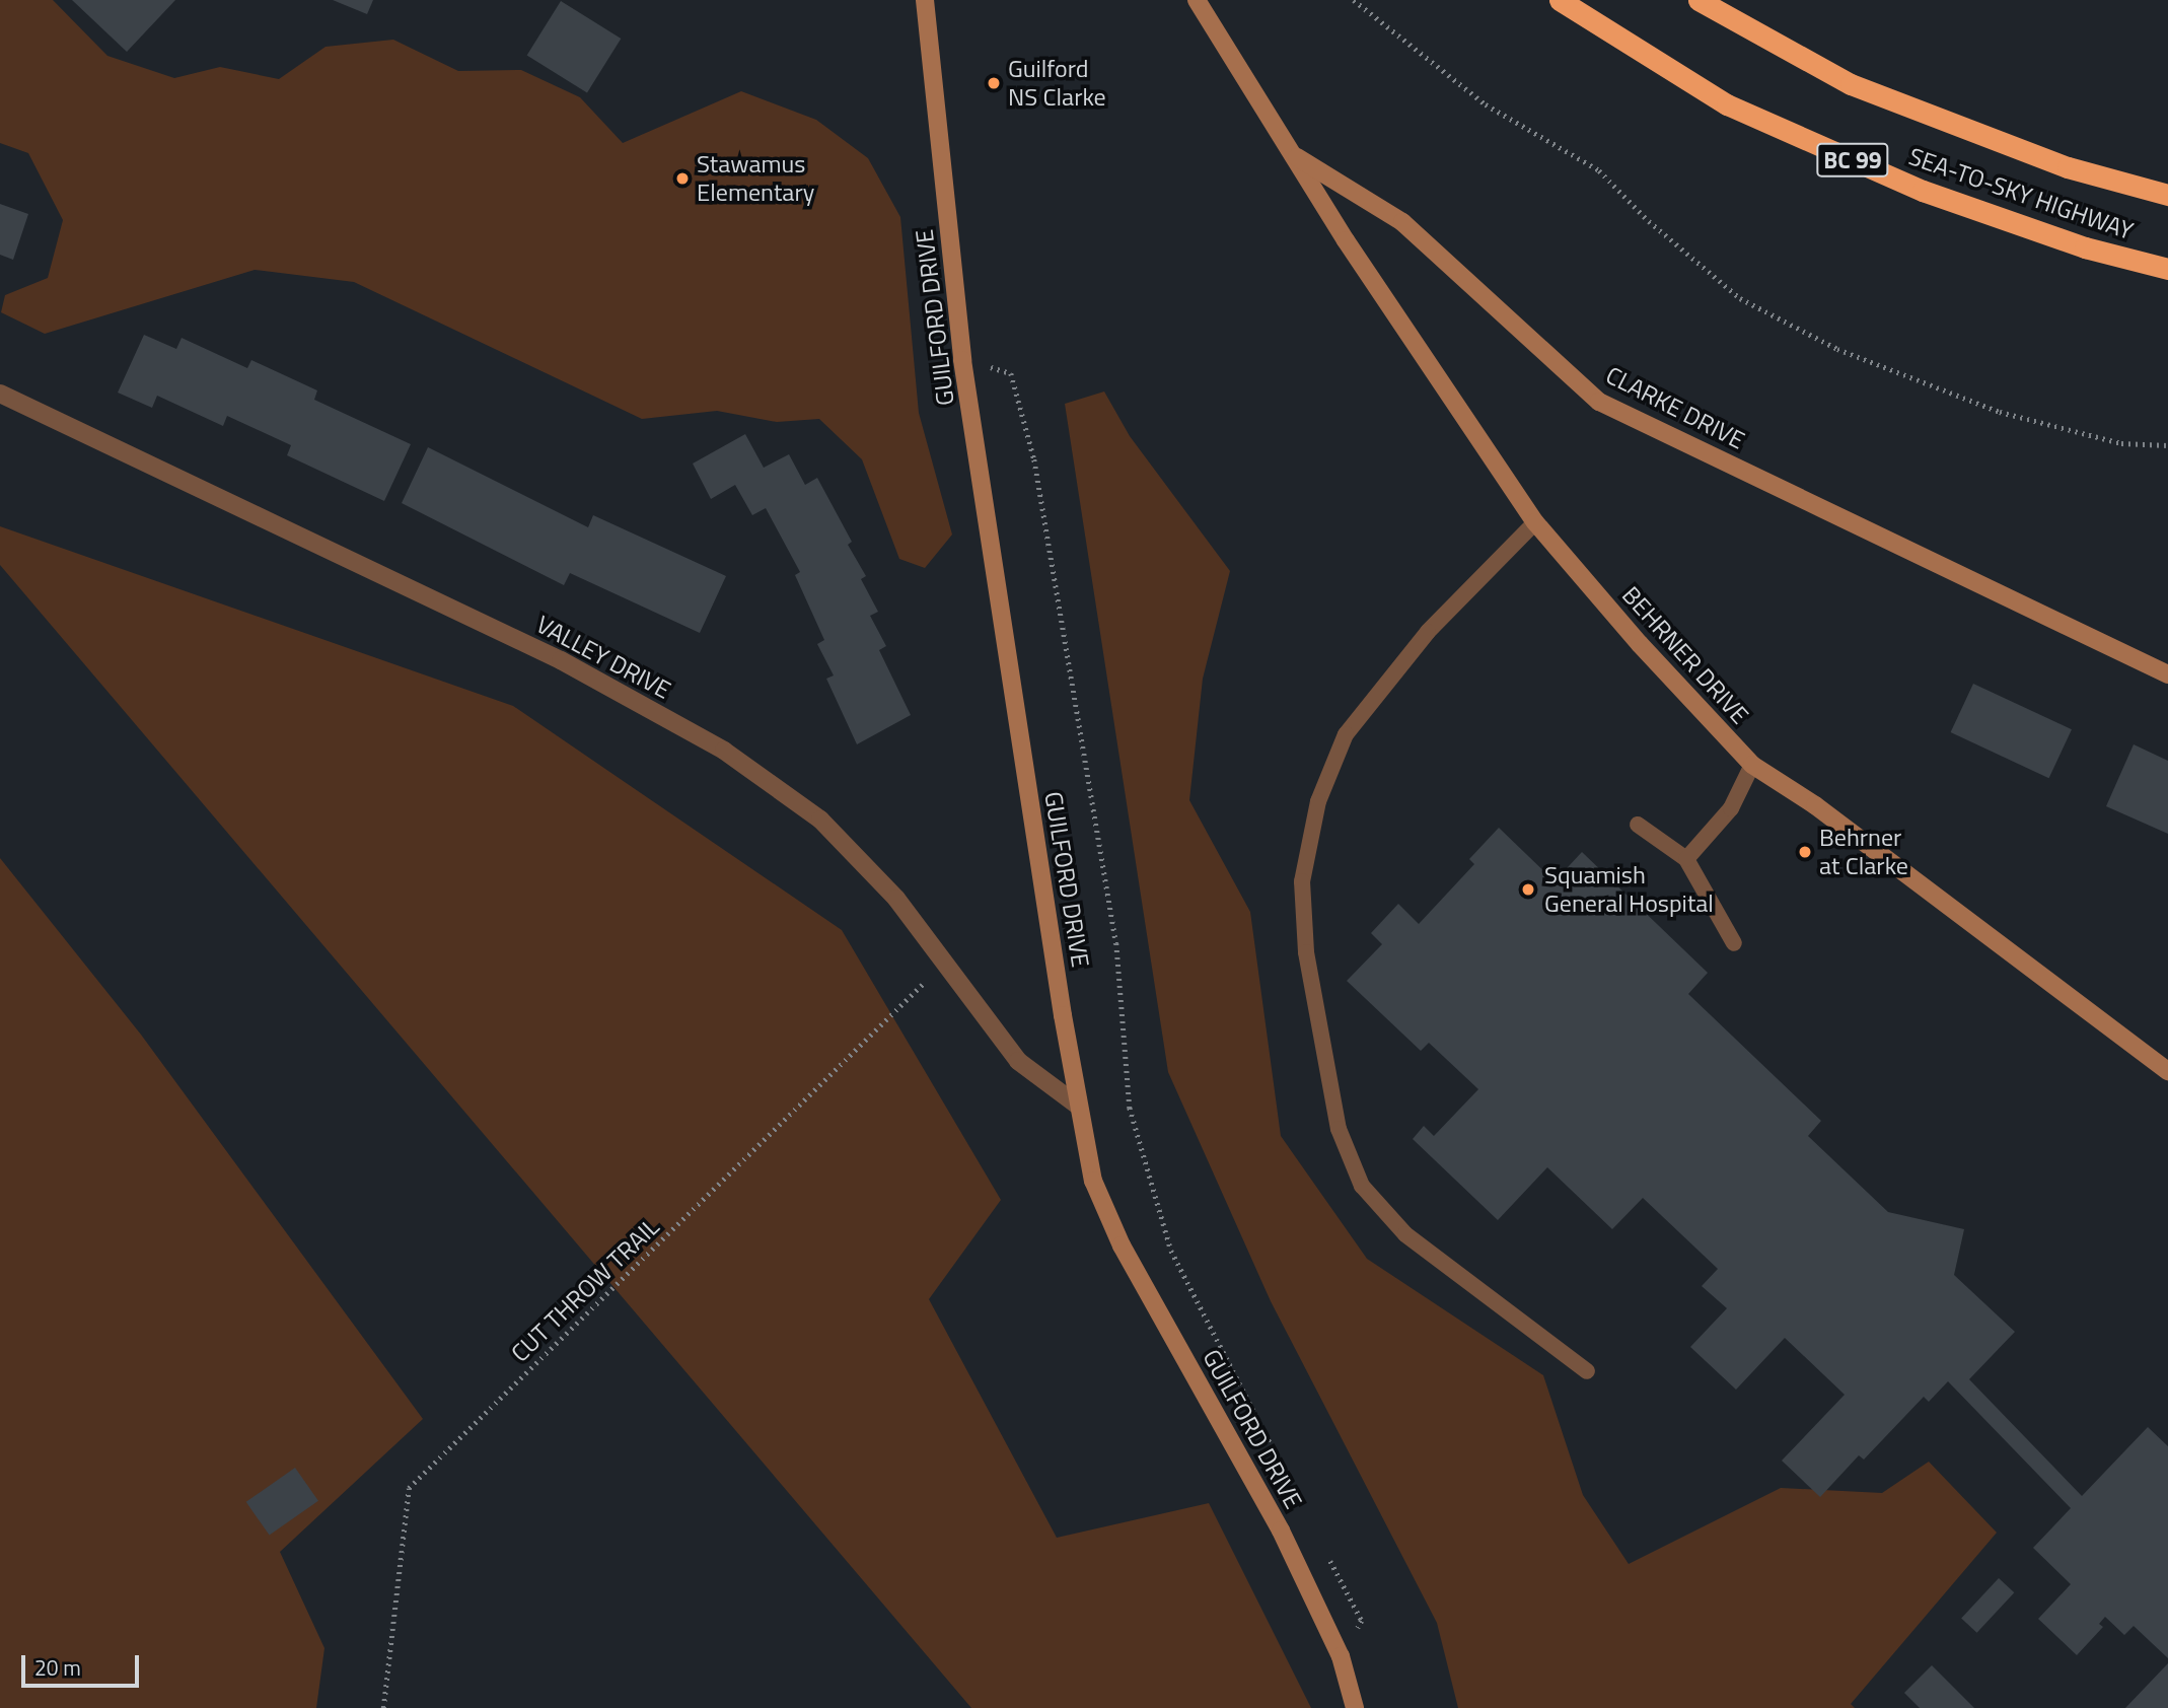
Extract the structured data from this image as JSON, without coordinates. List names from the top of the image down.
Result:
{
  "streets": {
    "highway": ["BC 99", "SEA-TO-SKY HIGHWAY"],
    "street": [
      "GUILFORD DRIVE",
      "CLARKE DRIVE",
      "BEHRNER DRIVE",
      "VALLEY DRIVE"
    ],
    "path": ["CUT THROW TRAIL"]
  },
  "crossings": [
    ["GUILFORD DRIVE", "VALLEY DRIVE"],
    ["CLARKE DRIVE", "BEHRNER DRIVE"],
    ["VALLEY DRIVE", "CUT THROW TRAIL"]
  ],
  "places": [
    "Guilford NS Clarke",
    "Stawamus Elementary",
    "Behrner at Clarke",
    "Squamish General Hospital"
  ],
  "scale_bar": "20 m"
}
